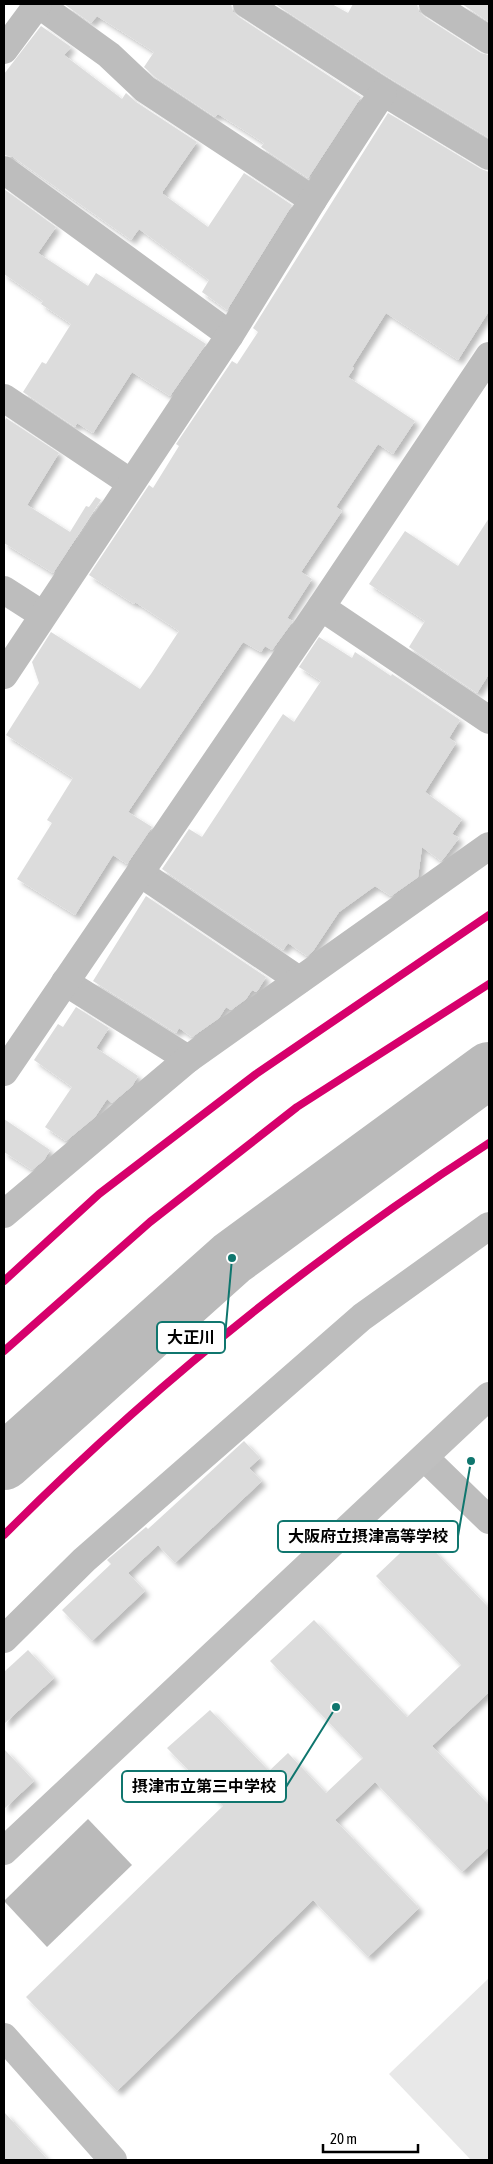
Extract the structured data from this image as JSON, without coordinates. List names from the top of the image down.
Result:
{
  "places": ["大正川", "大阪府立摂津高等学校", "摂津市立第三中学校"],
  "scale_bar": "20 m"
}
